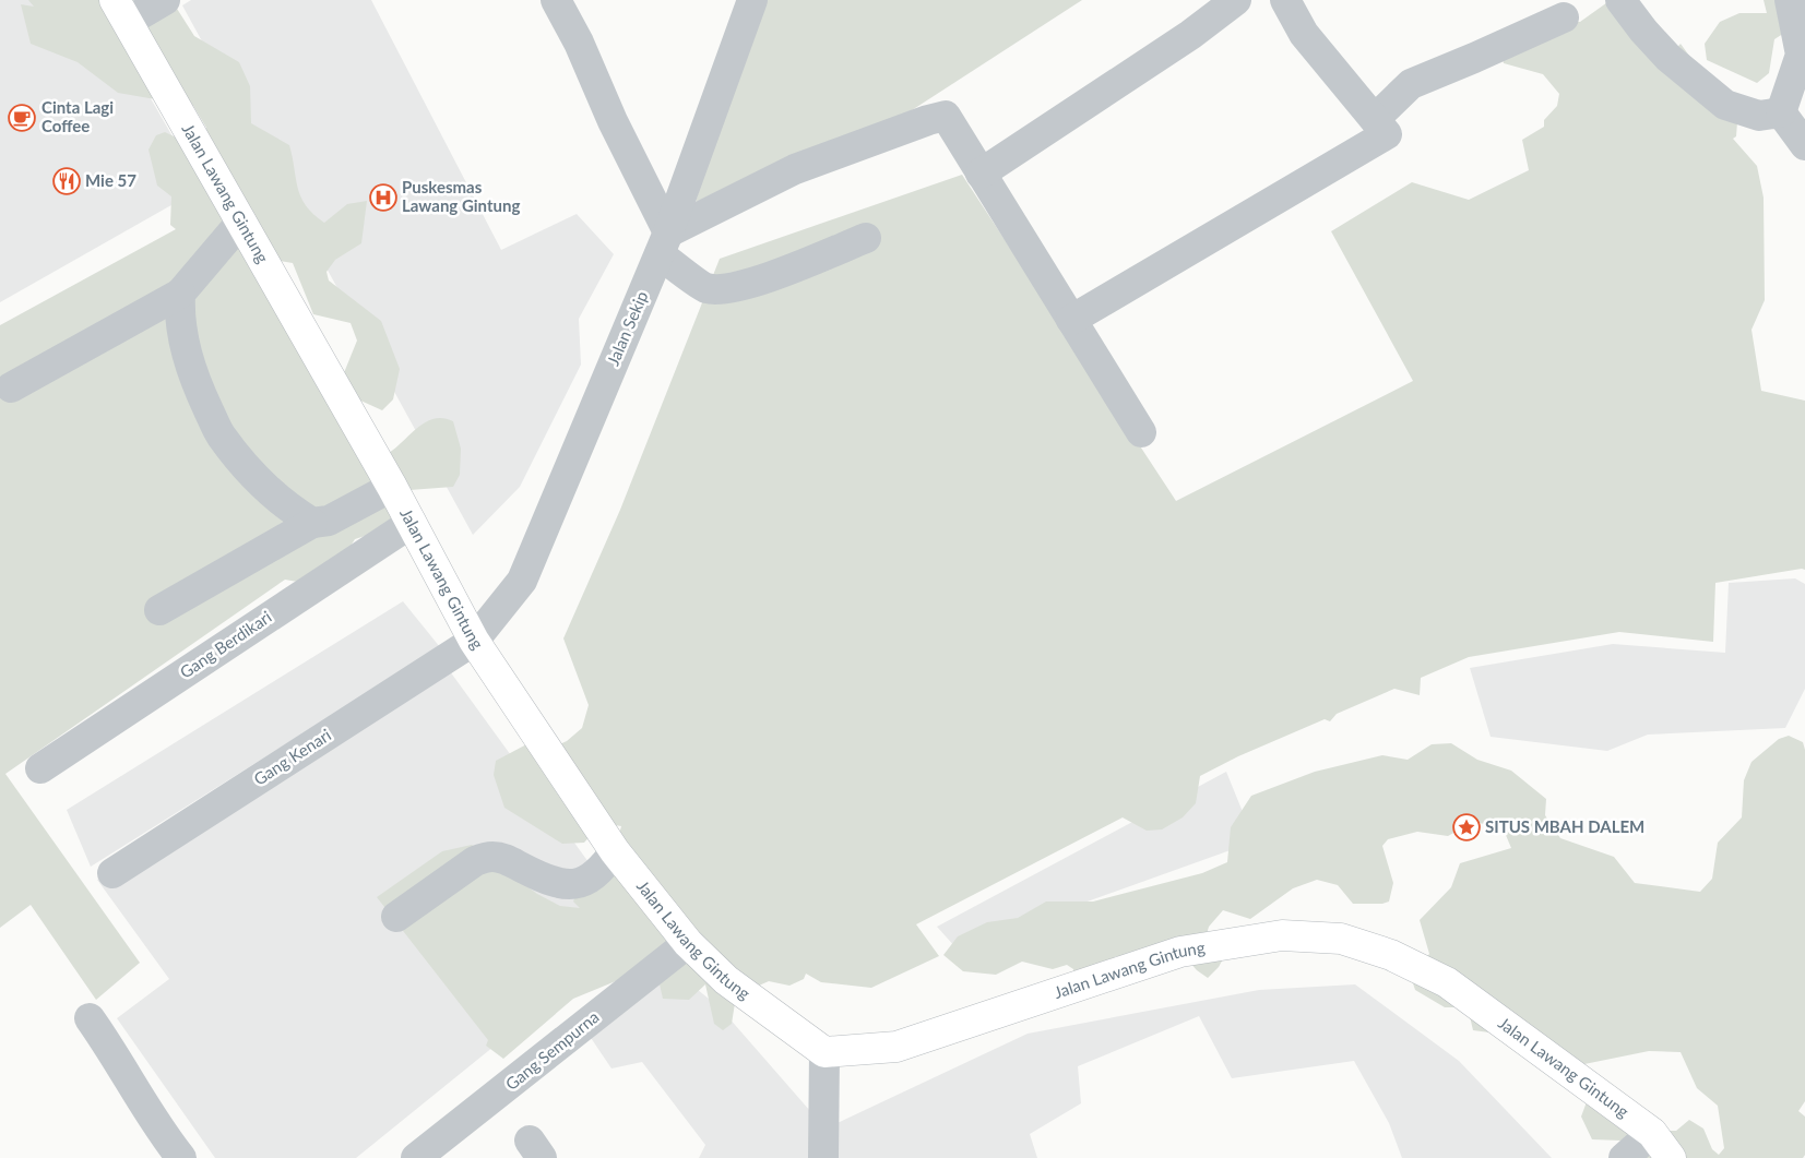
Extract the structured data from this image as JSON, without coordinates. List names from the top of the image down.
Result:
{
  "streets": {
    "main road": ["Jalan Lawang Gintung"],
    "street": [
      "Jalan Sekip",
      "Gang Berdikari",
      "Gang Kenari",
      "Gang Sempurna"
    ]
  },
  "crossings": [
    ["Jalan Lawang Gintung", "Jalan Sekip"],
    ["Jalan Lawang Gintung", "Gang Berdikari"],
    ["Jalan Lawang Gintung", "Gang Kenari"],
    ["Jalan Lawang Gintung", "Gang Sempurna"],
    ["Jalan Sekip", "Gang Kenari"]
  ],
  "places": {
    "cafe": ["Cinta Lagi Coffee"],
    "restaurant": ["Mie 57"],
    "hospital": ["Puskesmas Lawang Gintung"],
    "place": ["SITUS MBAH DALEM"]
  }
}
